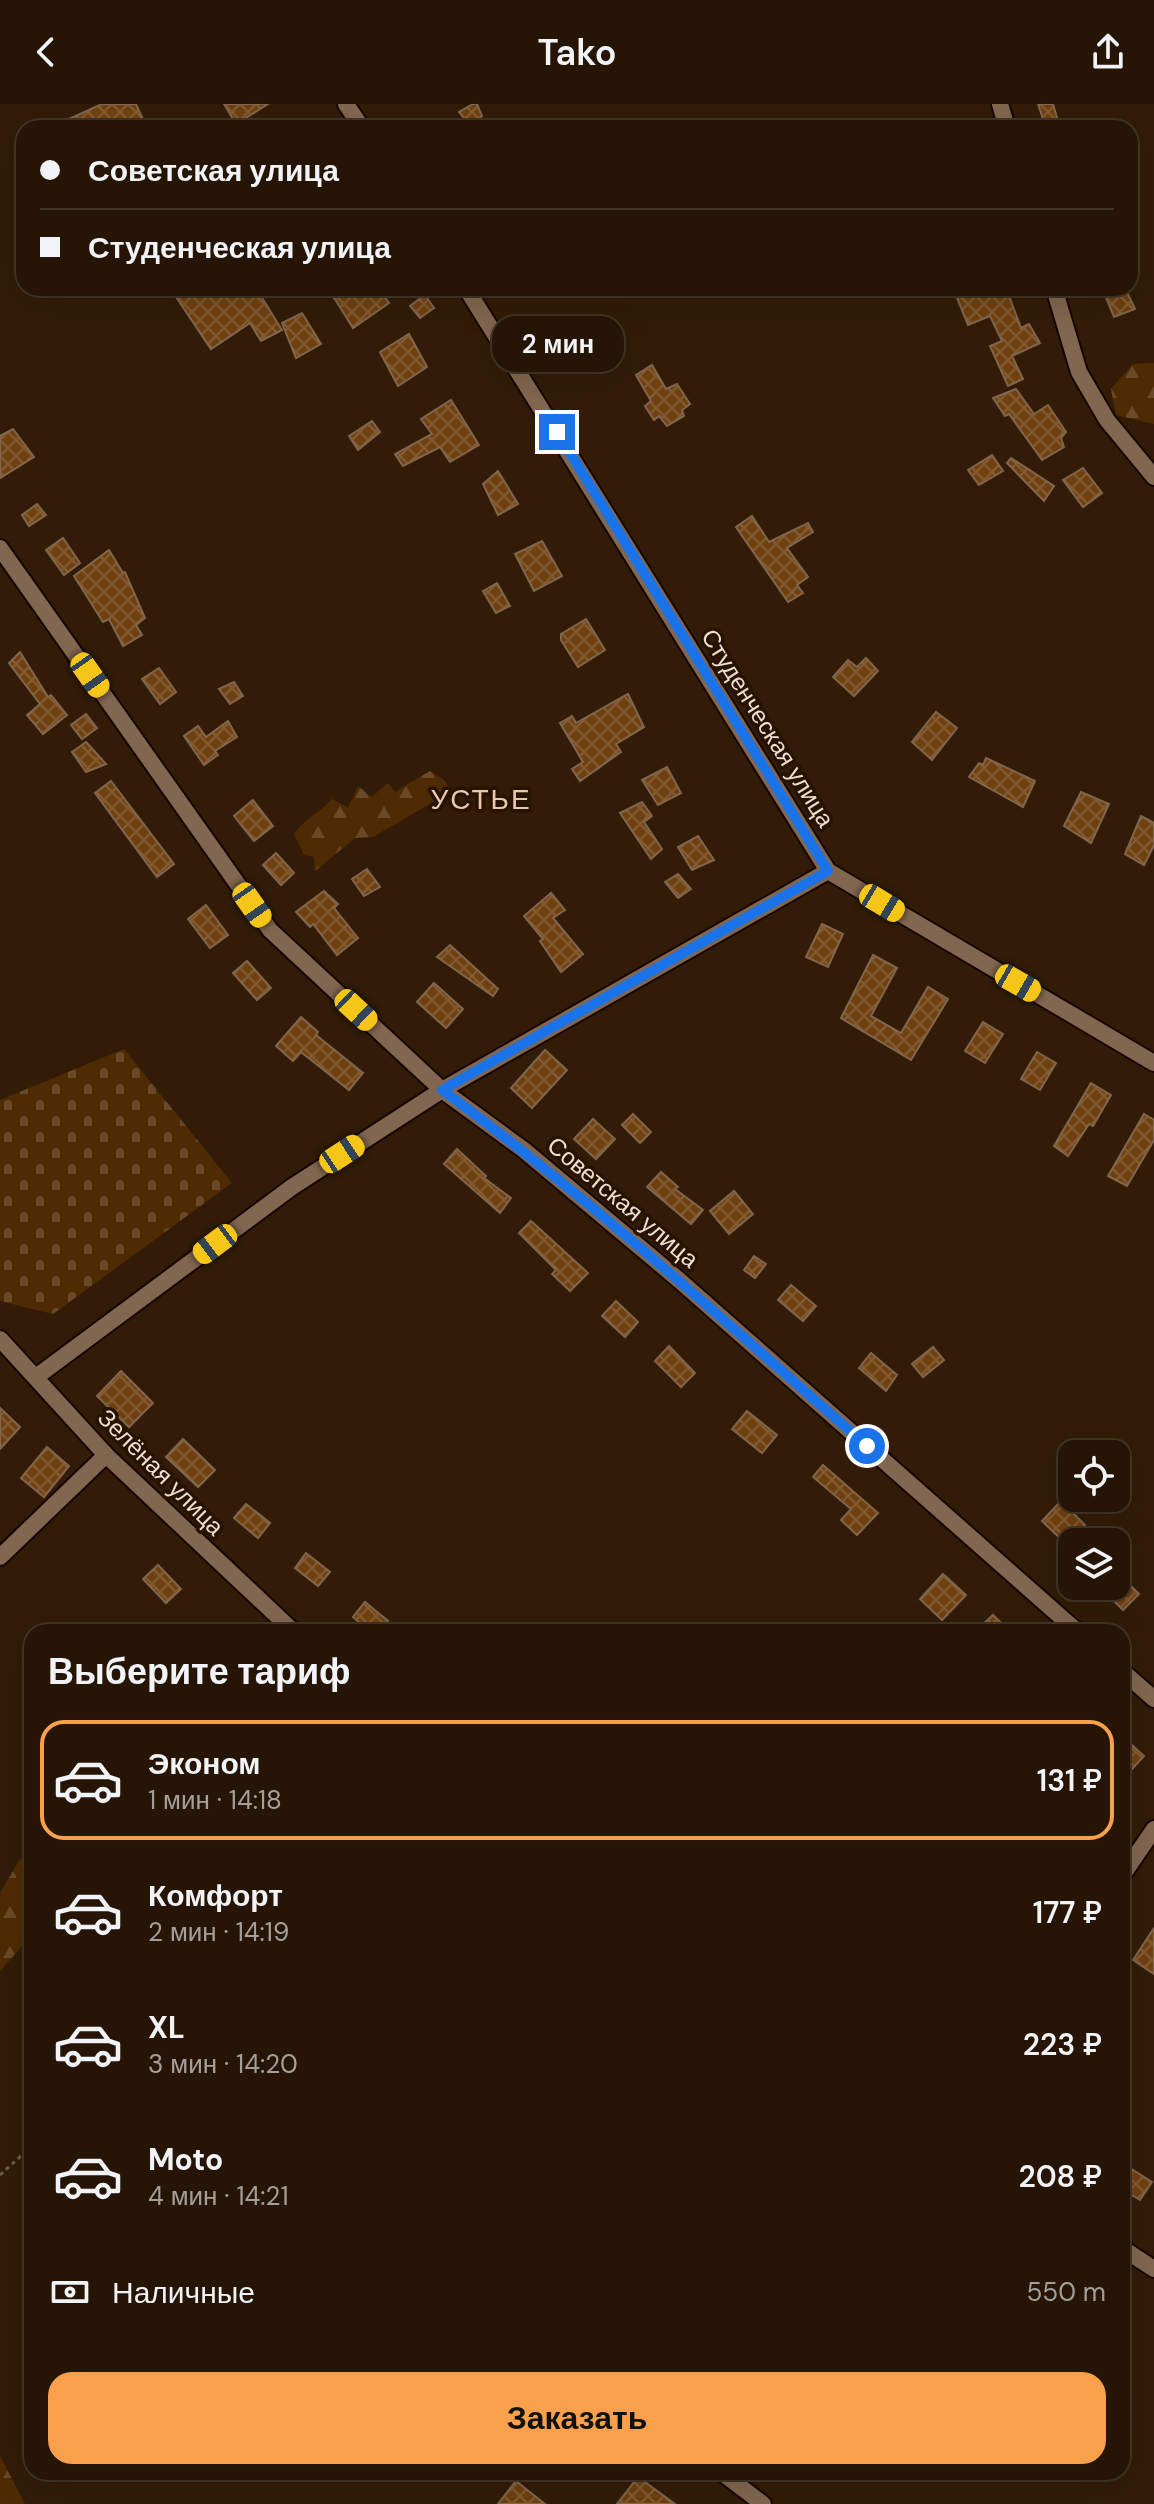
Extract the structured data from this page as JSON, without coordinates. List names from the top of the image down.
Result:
{
  "streets": {
    "street": ["Студенческая улица", "Советская улица", "Зелёная улица"]
  },
  "districts": ["УСТЬЕ"],
  "page": {
    "header": "Tako",
    "banner": ["Советская улица", "Студенческая улица"],
    "bubble": "2 мин",
    "heading": "Выберите тариф",
    "list": [
      {
        "name": "Эконом",
        "note": "1 мин · 14:18",
        "value": "131 ₽"
      },
      {
        "name": "Комфорт",
        "note": "2 мин · 14:19",
        "value": "177 ₽"
      },
      {
        "name": "XL",
        "note": "3 мин · 14:20",
        "value": "223 ₽"
      },
      {
        "name": "Moto",
        "note": "4 мин · 14:21",
        "value": "208 ₽"
      }
    ],
    "pay": ["Наличные", "550 m"],
    "buttons": "Заказать"
  }
}
